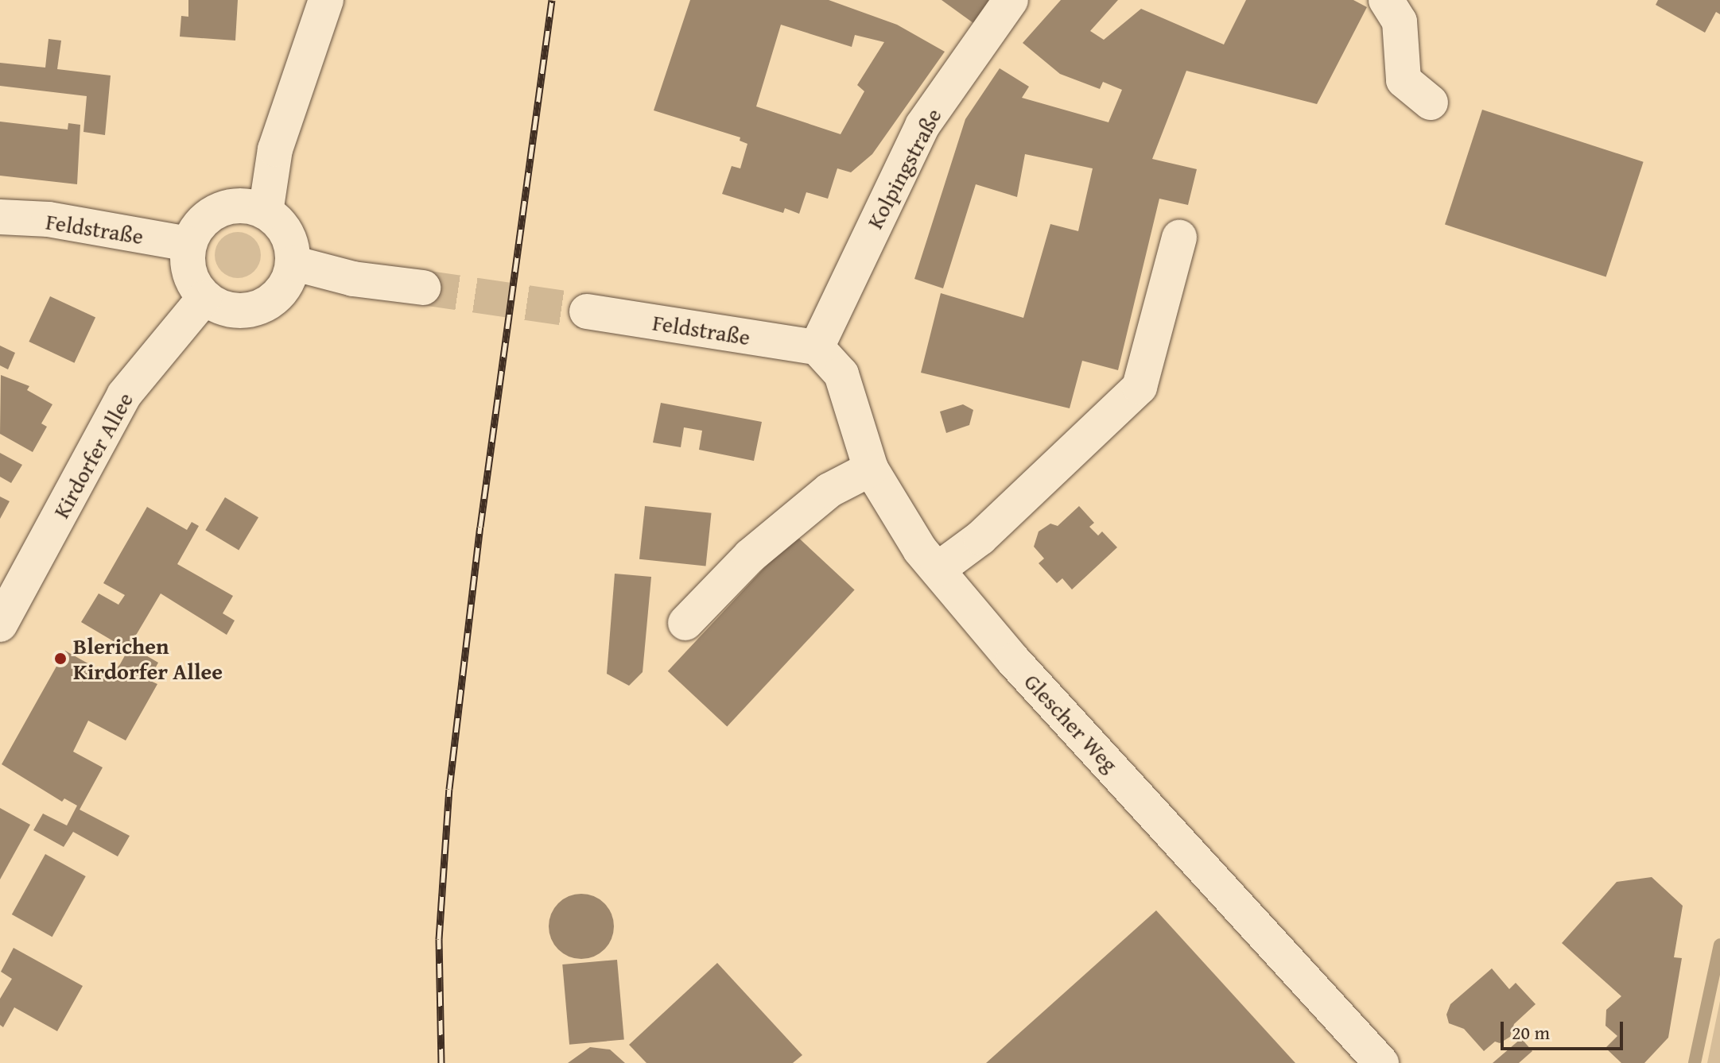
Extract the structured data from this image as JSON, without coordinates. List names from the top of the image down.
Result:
{
  "streets": {
    "street": [
      "Kolpingstraße",
      "Feldstraße",
      "Kirdorfer Allee",
      "Glescher Weg"
    ]
  },
  "crossings": [
    ["Kolpingstraße", "Feldstraße"],
    ["Kolpingstraße", "Glescher Weg"],
    ["Feldstraße", "Kirdorfer Allee"],
    ["Feldstraße", "Glescher Weg"]
  ],
  "places": ["Blerichen Kirdorfer Allee"],
  "scale_bar": "20 m"
}
